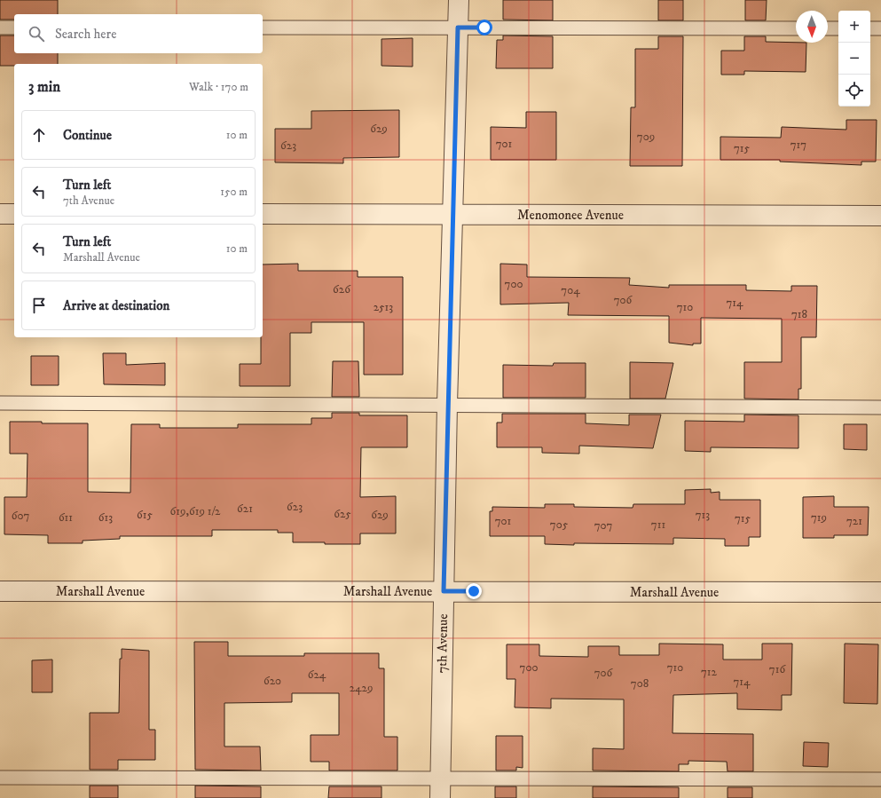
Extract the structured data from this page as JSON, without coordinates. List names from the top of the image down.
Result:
{
  "streets": {
    "street": ["Menomonee Avenue", "Marshall Avenue", "7th Avenue"]
  },
  "crossings": [
    ["Menomonee Avenue", "7th Avenue"],
    ["Marshall Avenue", "7th Avenue"]
  ],
  "house_numbers": [
    "629",
    "709",
    "701",
    "717",
    "623",
    "715",
    "700",
    "626",
    "704",
    "706",
    "714",
    "2513",
    "710",
    "718",
    "623",
    "621",
    "619,619 1/2",
    "625",
    "615",
    "629",
    "713",
    "607",
    "611",
    "613",
    "719",
    "715",
    "701",
    "721",
    "705",
    "711",
    "707",
    "700",
    "710",
    "716",
    "712",
    "706",
    "624",
    "620",
    "714",
    "708",
    "2429"
  ],
  "north": "bottom",
  "page": {
    "map_buttons": ["+", "−"],
    "search": "Search here",
    "heading": ["3 min", "Walk · 170 m"],
    "list": [
      ["Continue", "10 m"],
      ["Turn left", "7th Avenue", "150 m"],
      ["Turn left", "Marshall Avenue", "10 m"],
      "Arrive at destination"
    ]
  }
}
